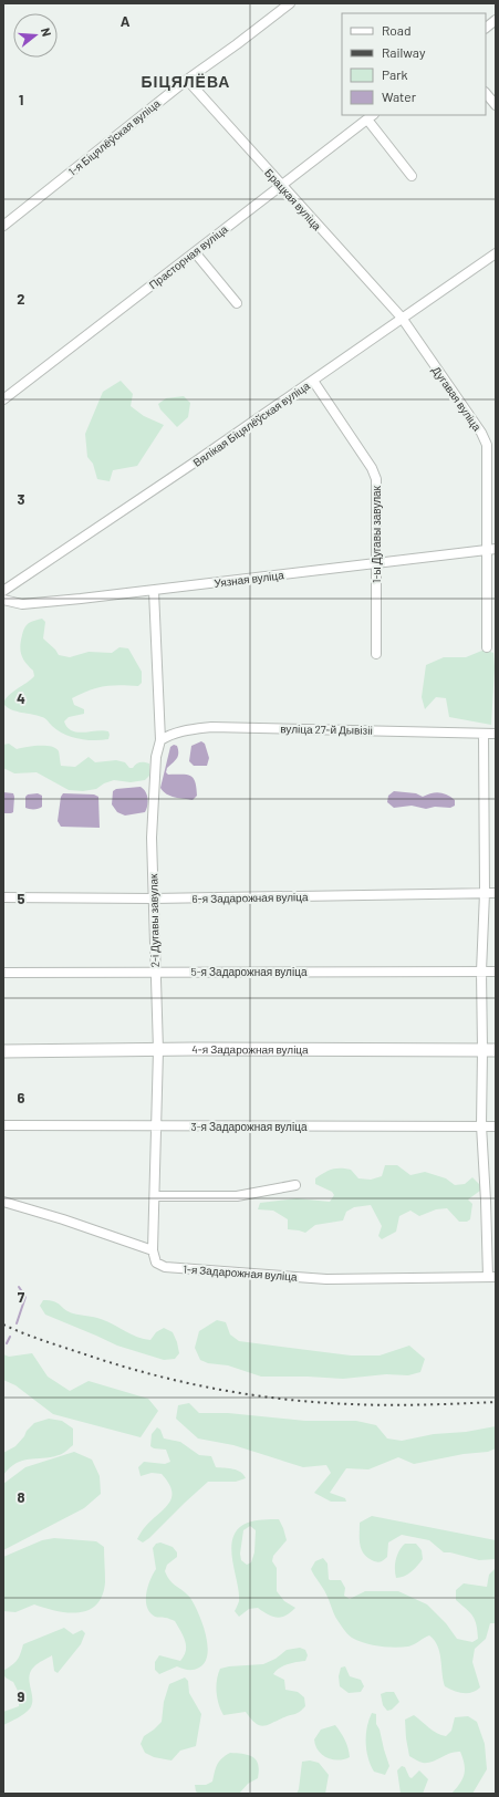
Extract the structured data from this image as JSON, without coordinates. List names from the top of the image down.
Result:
{
  "streets": {
    "main road": ["4-я Задарожная вуліца"],
    "street": [
      "1-я Біцялёўская вуліца",
      "Брацкая вуліца",
      "Прасторная вуліца",
      "Дугавая вуліца",
      "Вялікая Біцялёўская вуліца",
      "1-ы Дугавы завулак",
      "Уязная вуліца",
      "вуліца 27-й Дывізіі",
      "6-я Задарожная вуліца",
      "2-і Дугавы завулак",
      "5-я Задарожная вуліца",
      "3-я Задарожная вуліца",
      "1-я Задарожная вуліца"
    ]
  },
  "crossings": [
    ["1-я Біцялёўская вуліца", "Брацкая вуліца"],
    ["Брацкая вуліца", "Прасторная вуліца"],
    ["Брацкая вуліца", "Дугавая вуліца"],
    ["Брацкая вуліца", "Вялікая Біцялёўская вуліца"],
    ["Дугавая вуліца", "Вялікая Біцялёўская вуліца"],
    ["Дугавая вуліца", "Уязная вуліца"],
    ["Вялікая Біцялёўская вуліца", "1-ы Дугавы завулак"],
    ["1-ы Дугавы завулак", "Уязная вуліца"],
    ["Уязная вуліца", "2-і Дугавы завулак"],
    ["вуліца 27-й Дывізіі", "2-і Дугавы завулак"],
    ["6-я Задарожная вуліца", "2-і Дугавы завулак"],
    ["2-і Дугавы завулак", "5-я Задарожная вуліца"],
    ["2-і Дугавы завулак", "4-я Задарожная вуліца"],
    ["2-і Дугавы завулак", "3-я Задарожная вуліца"],
    ["2-і Дугавы завулак", "1-я Задарожная вуліца"]
  ],
  "districts": ["БІЦЯЛЁВА"],
  "legend": [
    "Road",
    "Railway",
    "Park",
    "Water"
  ],
  "north": "right",
  "grid": {
    "columns": ["A"],
    "rows": [
      "1",
      "2",
      "3",
      "4",
      "5",
      "6",
      "7",
      "8",
      "9"
    ]
  }
}
